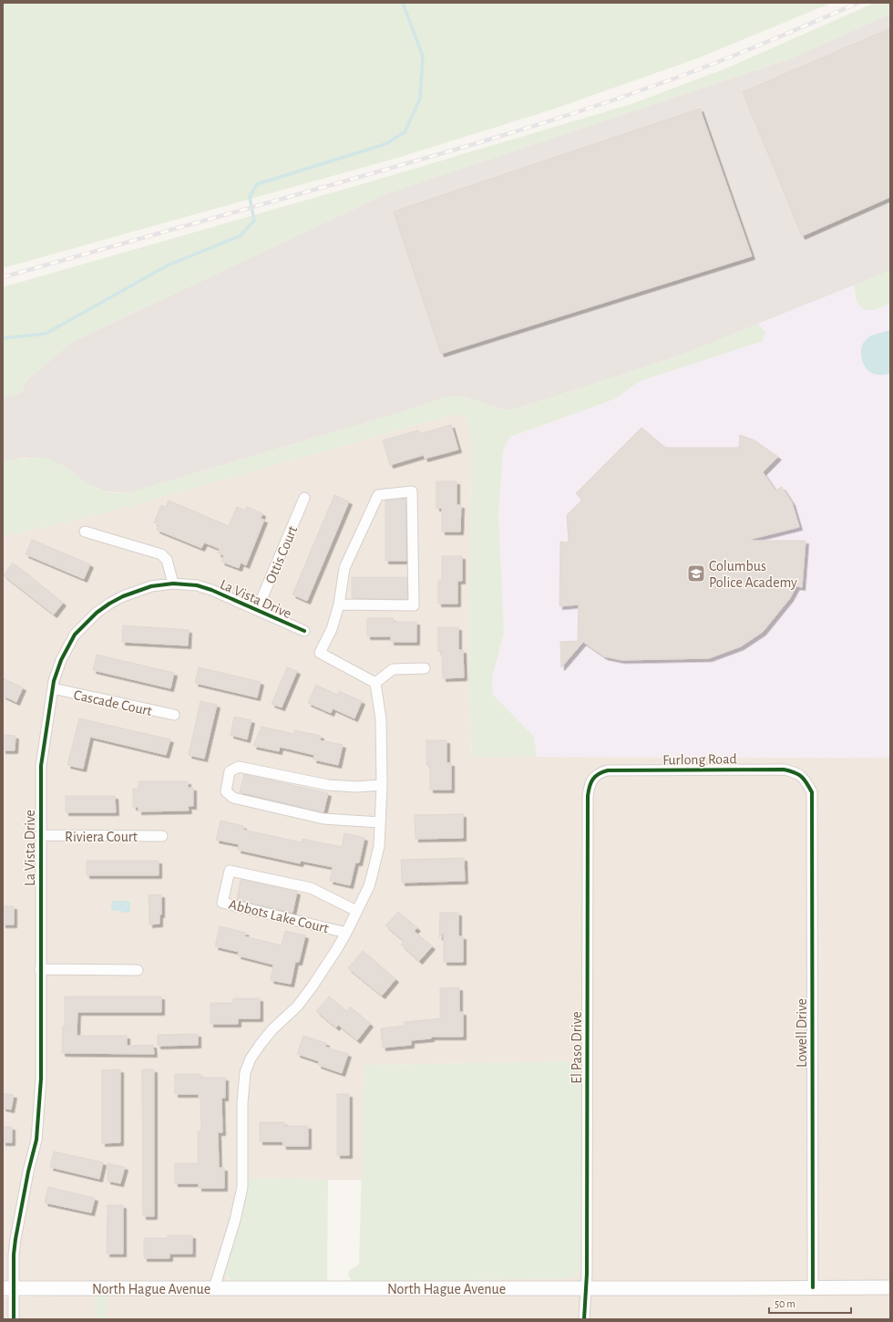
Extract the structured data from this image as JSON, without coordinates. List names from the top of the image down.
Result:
{
  "streets": {
    "main road": ["North Hague Avenue"],
    "street": [
      "Ottis Court",
      "La Vista Drive",
      "Cascade Court",
      "Furlong Road",
      "Riviera Court",
      "Abbots Lake Court",
      "Lowell Drive",
      "El Paso Drive"
    ]
  },
  "crossings": [
    ["Ottis Court", "La Vista Drive"],
    ["La Vista Drive", "Cascade Court"],
    ["La Vista Drive", "Riviera Court"],
    ["La Vista Drive", "North Hague Avenue"],
    ["Furlong Road", "Lowell Drive"],
    ["Furlong Road", "El Paso Drive"],
    ["Lowell Drive", "North Hague Avenue"],
    ["El Paso Drive", "North Hague Avenue"]
  ],
  "places": {
    "school or university": ["Columbus Police Academy"]
  },
  "scale_bar": "50 m"
}
